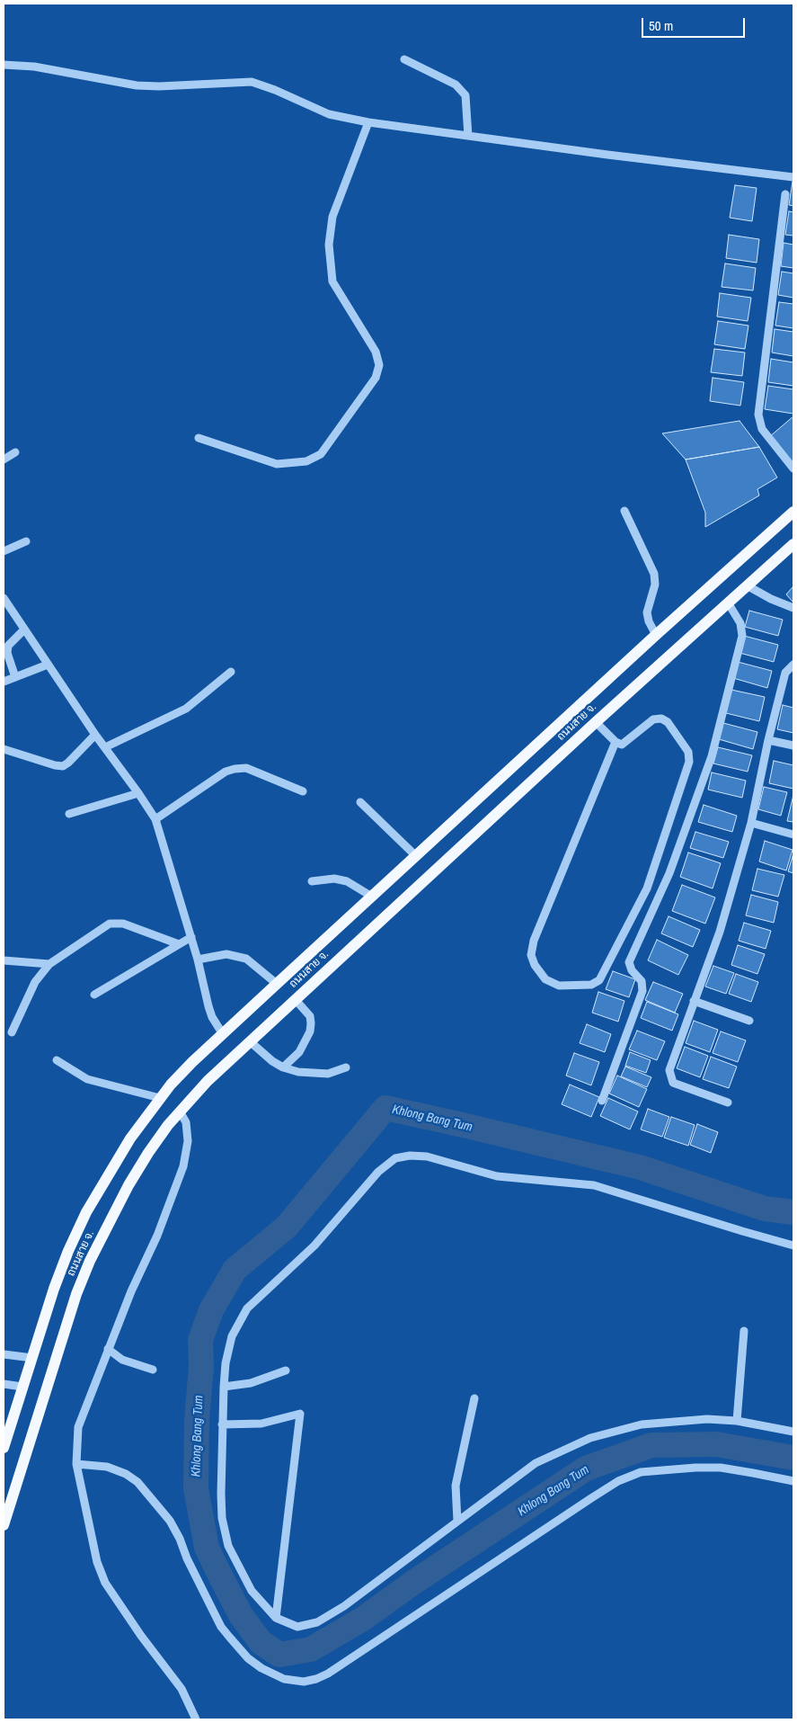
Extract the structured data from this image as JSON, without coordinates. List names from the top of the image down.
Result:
{
  "streets": {
    "main road": ["ถนนสาย จ."]
  },
  "water": ["Khlong Bang Tum"],
  "scale_bar": "50 m"
}
